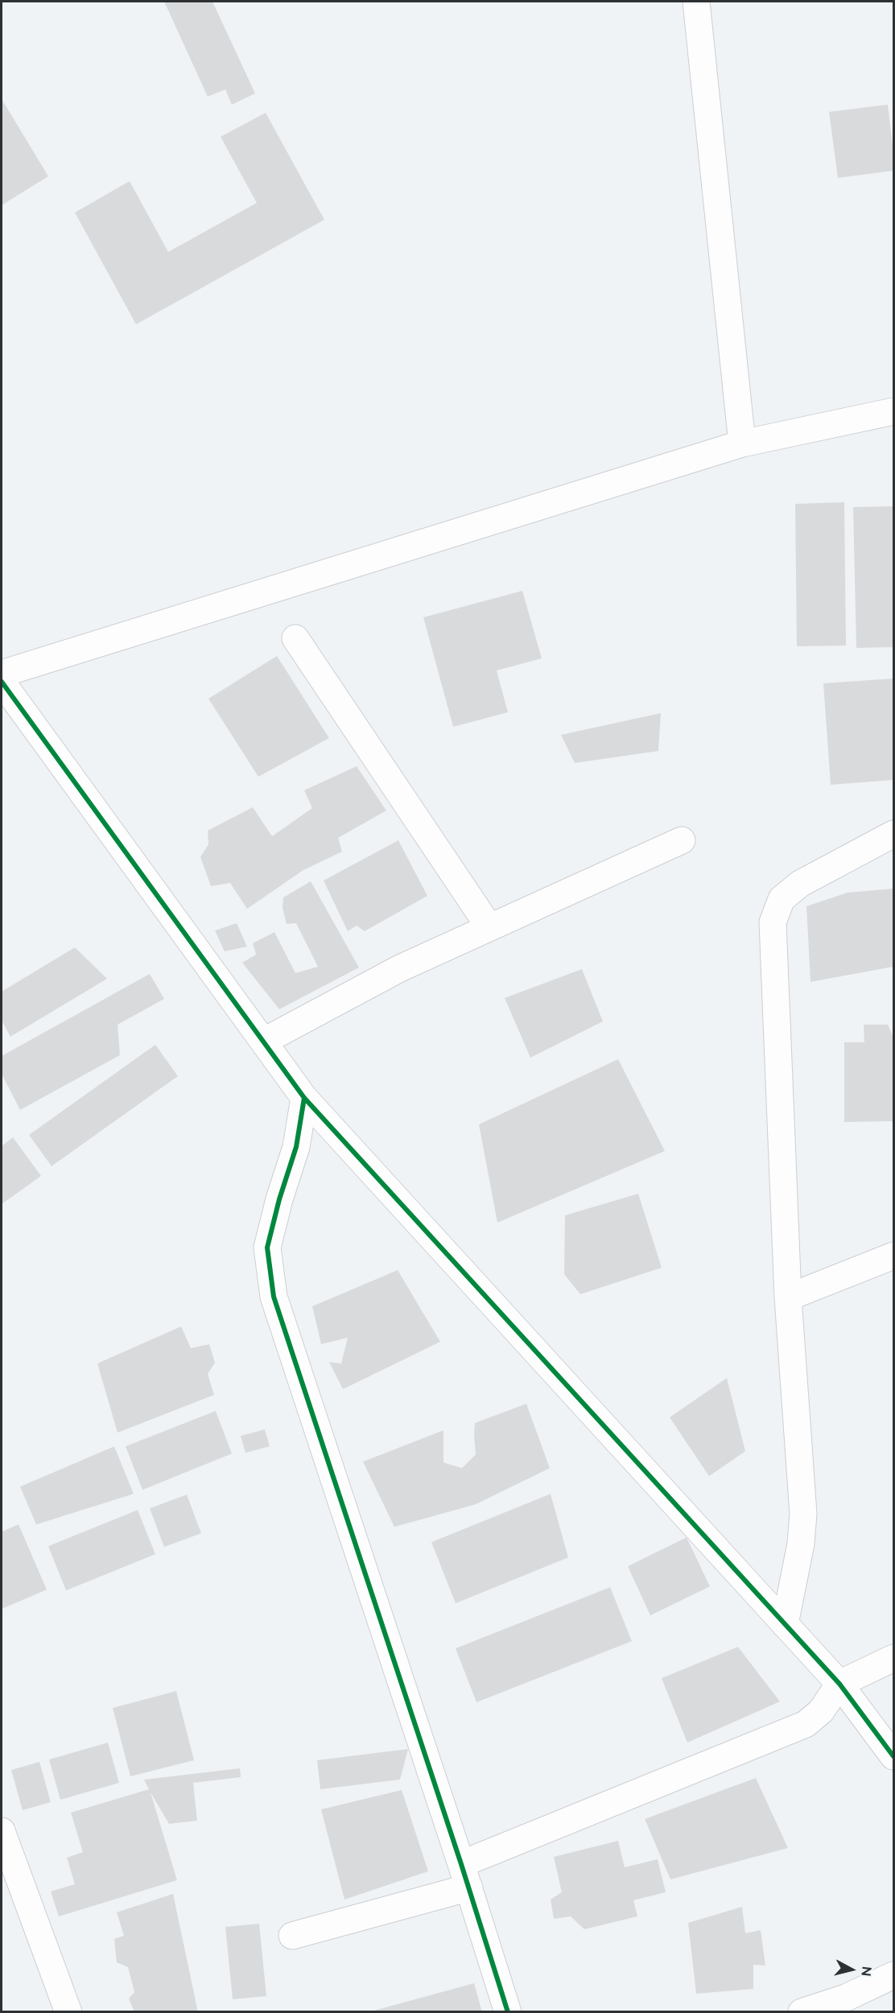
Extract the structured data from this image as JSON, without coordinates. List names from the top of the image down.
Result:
{
  "north": "right"
}
